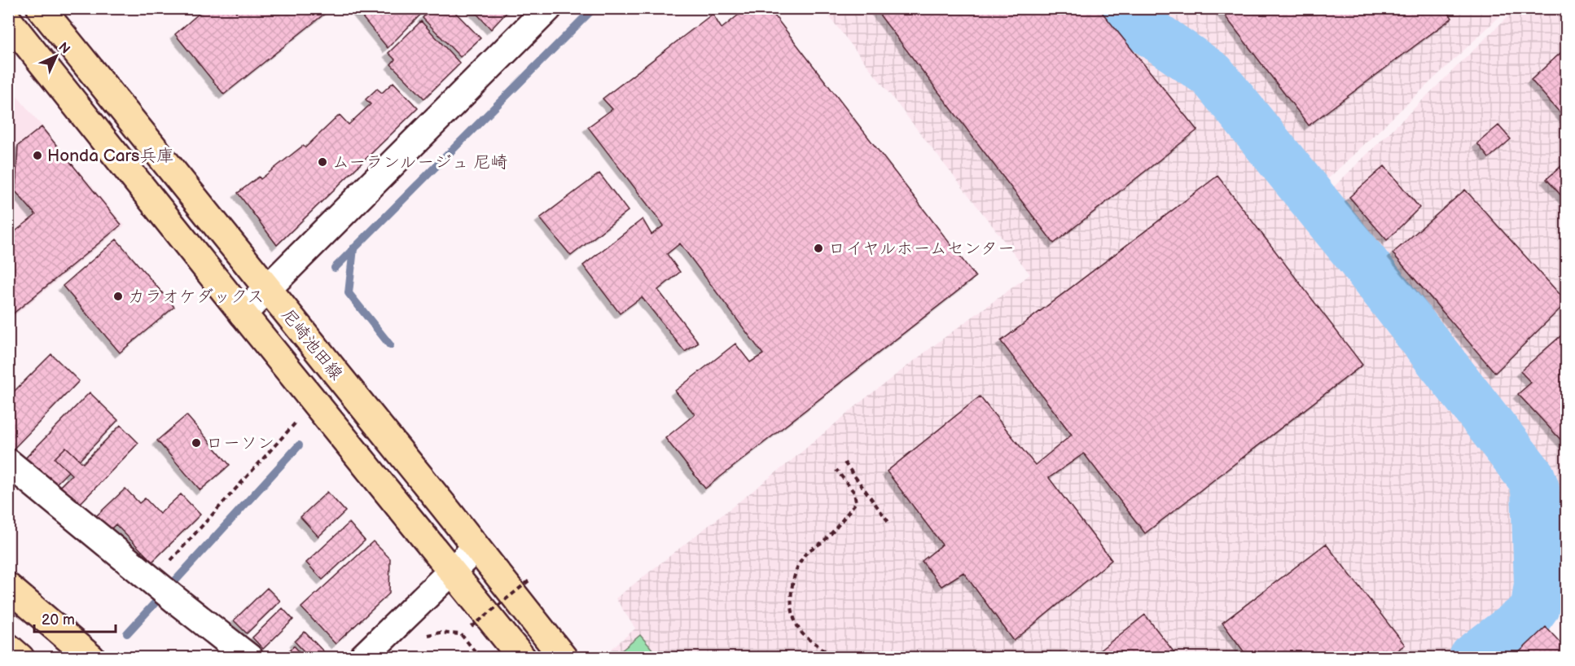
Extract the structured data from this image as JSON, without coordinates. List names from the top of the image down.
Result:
{
  "streets": {
    "main road": ["尼崎池田線"]
  },
  "places": [
    "Honda Cars兵庫",
    "ムーランルージュ 尼崎",
    "ロイヤルホームセンター",
    "カラオケダックス",
    "ローソン"
  ],
  "scale_bar": "20 m",
  "north": "top right"
}
